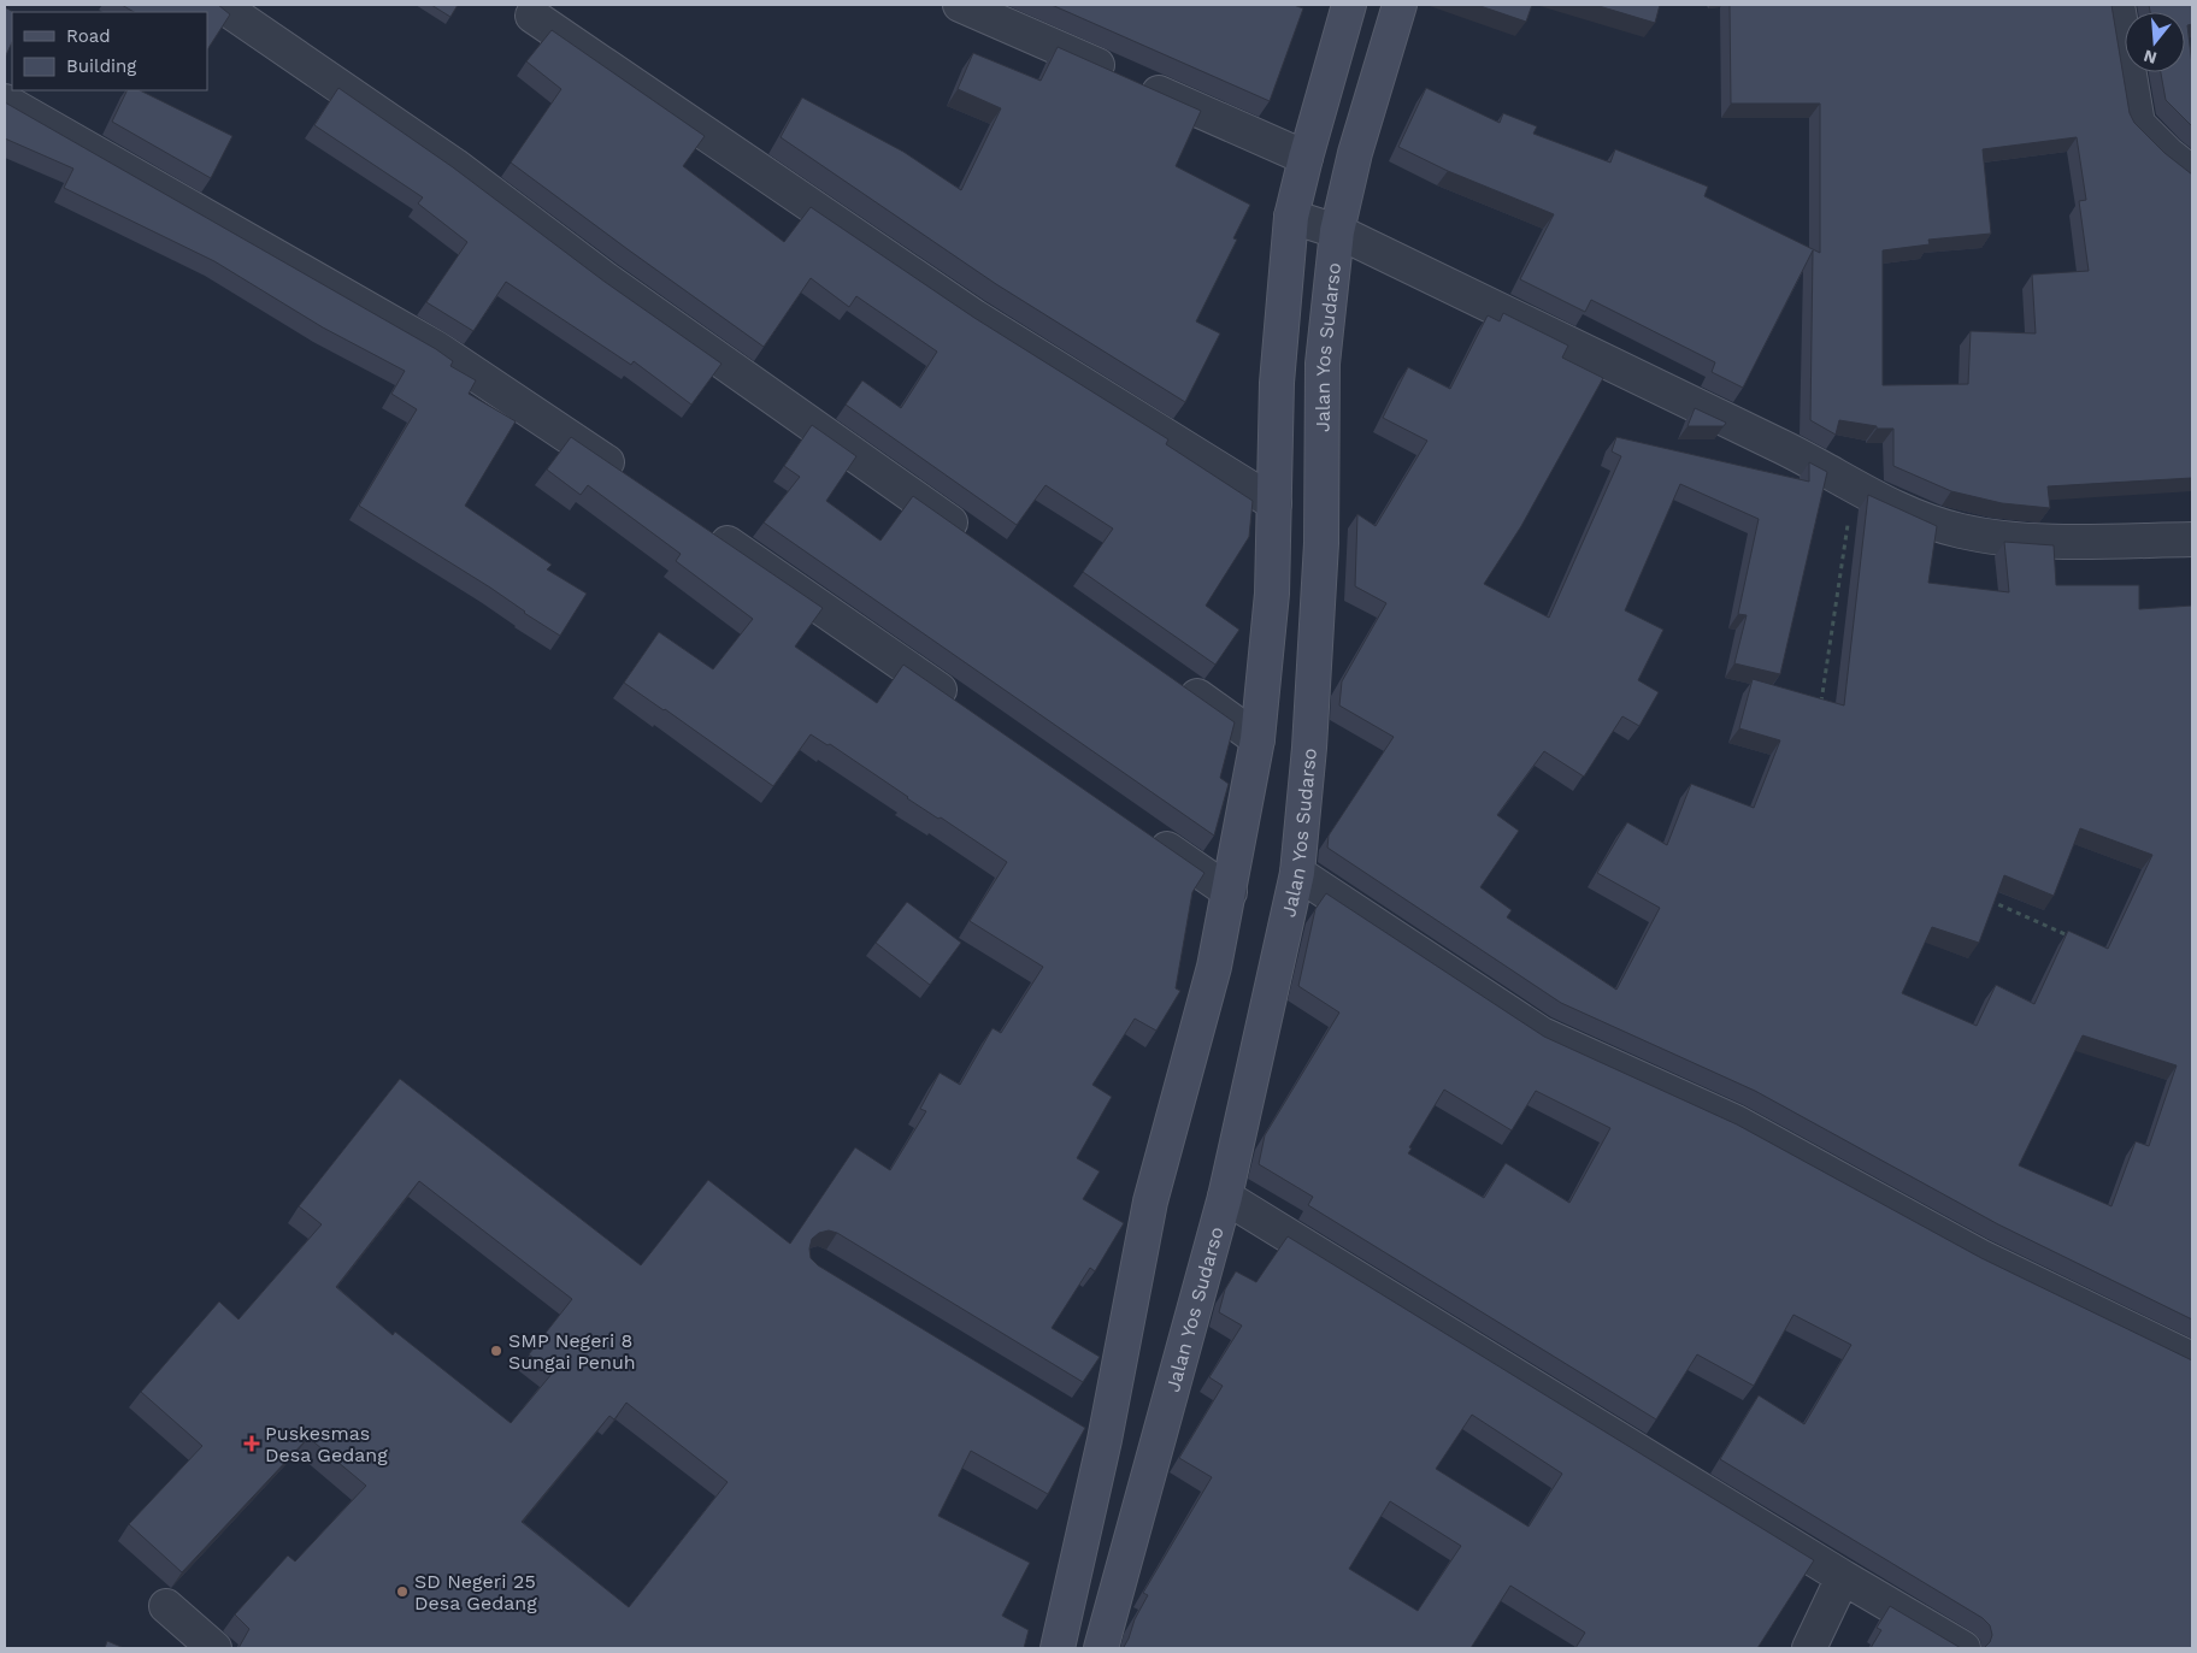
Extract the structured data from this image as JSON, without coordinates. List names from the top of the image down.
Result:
{
  "streets": {
    "main road": ["Jalan Yos Sudarso"]
  },
  "places": {
    "other": ["SMP Negeri 8 Sungai Penuh", "SD Negeri 25 Desa Gedang"],
    "health": ["Puskesmas Desa Gedang"]
  },
  "legend": ["Road", "Building"],
  "north": "bottom"
}
